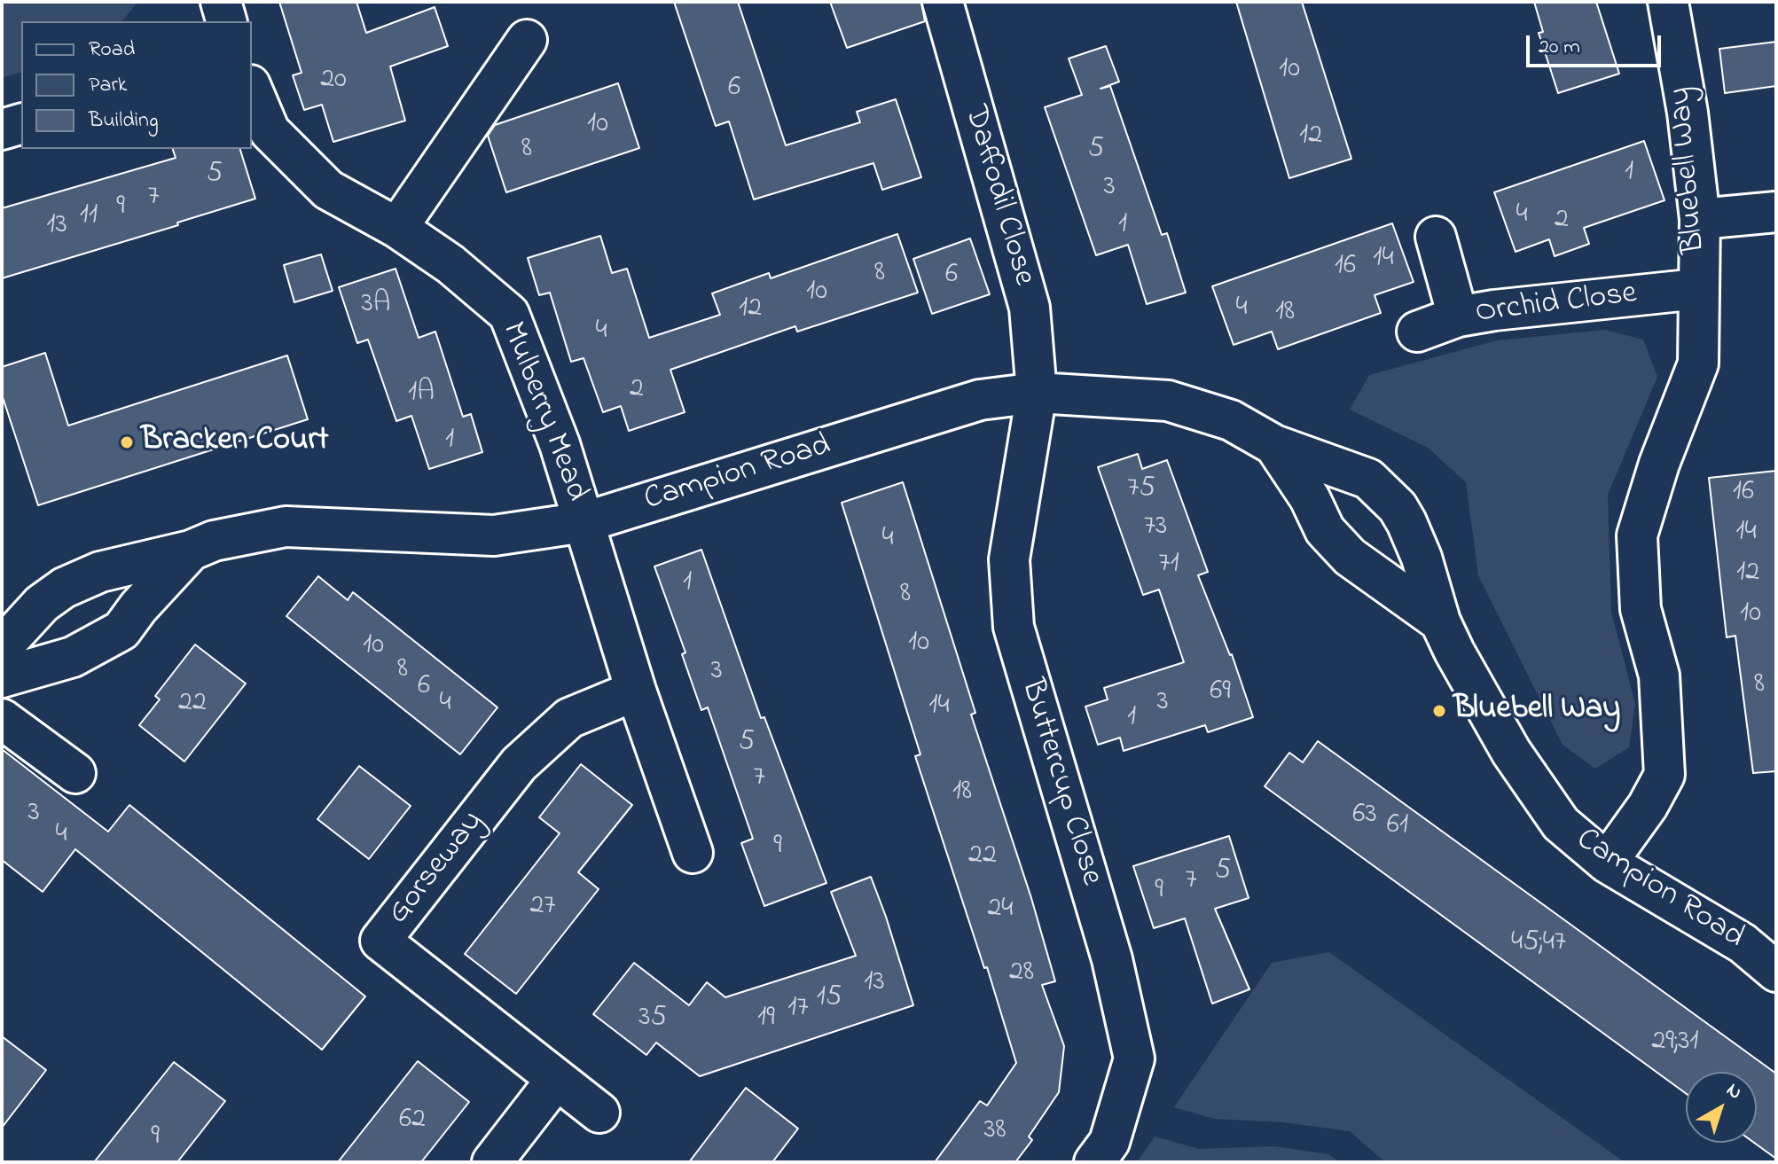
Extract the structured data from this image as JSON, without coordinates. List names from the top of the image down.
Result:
{
  "streets": {
    "street": [
      "Bluebell Way",
      "Daffodil Close",
      "Orchid Close",
      "Mulberry Mead",
      "Campion Road",
      "Buttercup Close",
      "Gorseway"
    ]
  },
  "crossings": [
    ["Bluebell Way", "Orchid Close"],
    ["Bluebell Way", "Campion Road"],
    ["Daffodil Close", "Campion Road"],
    ["Daffodil Close", "Buttercup Close"],
    ["Mulberry Mead", "Campion Road"],
    ["Campion Road", "Buttercup Close"]
  ],
  "places": ["Bracken Court", "Bluebell Way"],
  "house_numbers": [
    "10",
    "20",
    "6",
    "10",
    "12",
    "8",
    "5",
    "1",
    "5",
    "3",
    "7",
    "9",
    "4",
    "11",
    "2",
    "1",
    "13",
    "14",
    "16",
    "8",
    "6",
    "10",
    "3A",
    "4",
    "12",
    "18",
    "4",
    "2",
    "1A",
    "1",
    "75",
    "16",
    "73",
    "14",
    "4",
    "71",
    "12",
    "1",
    "8",
    "10",
    "10",
    "10",
    "8",
    "3",
    "8",
    "6",
    "69",
    "3",
    "22",
    "4",
    "14",
    "1",
    "5",
    "7",
    "18",
    "3",
    "63",
    "61",
    "4",
    "9",
    "22",
    "5",
    "7",
    "9",
    "27",
    "24",
    "45;47",
    "28",
    "13",
    "15",
    "17",
    "35",
    "19",
    "29;31",
    "62",
    "38",
    "9"
  ],
  "legend": ["Road", "Park", "Building"],
  "scale_bar": "20 m",
  "north": "top right"
}
